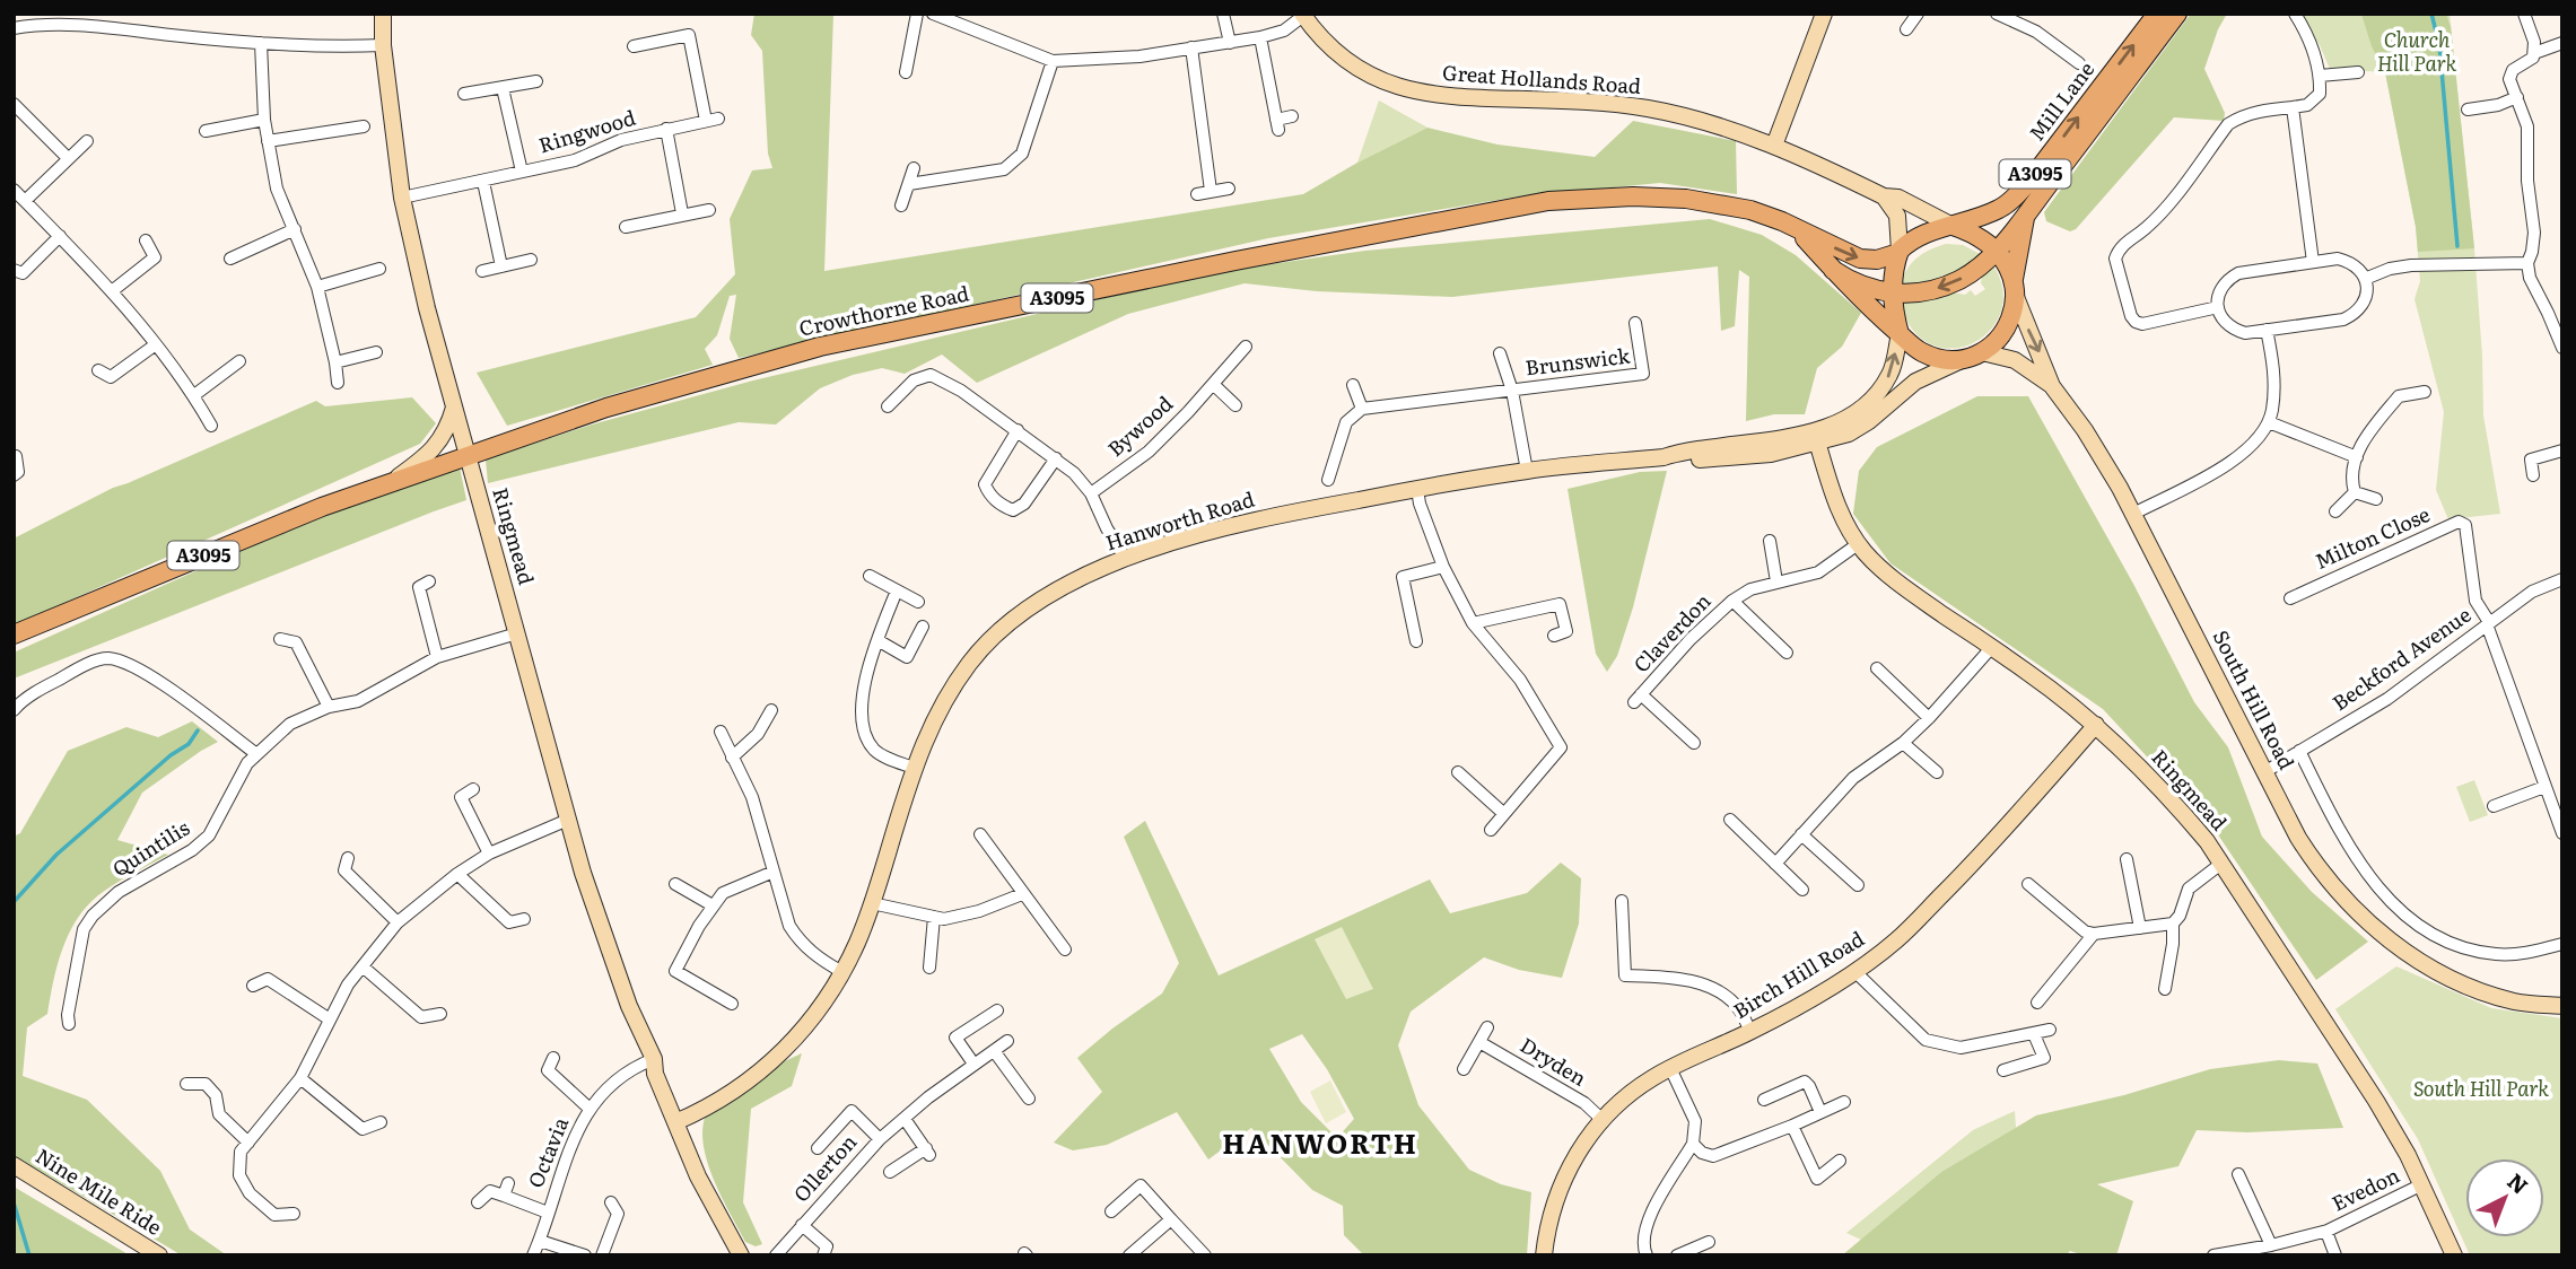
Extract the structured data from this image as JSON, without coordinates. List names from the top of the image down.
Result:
{
  "streets": {
    "main road": ["Mill Lane", "A3095", "Crowthorne Road"],
    "street": [
      "Great Hollands Road",
      "Ringwood",
      "Brunswick",
      "Bywood",
      "Hanworth Road",
      "Ringmead",
      "Milton Close",
      "Claverdon",
      "Beckford Avenue",
      "South Hill Road",
      "Quintilis",
      "Birch Hill Road",
      "Dryden",
      "Octavia",
      "Ollerton",
      "Evedon",
      "Nine Mile Ride"
    ]
  },
  "crossings": [
    ["Great Hollands Road", "Mill Lane"],
    ["Mill Lane", "A3095"],
    ["Mill Lane", "Crowthorne Road"],
    ["Mill Lane", "Hanworth Road"],
    ["Mill Lane", "South Hill Road"],
    ["Ringwood", "Ringmead"],
    ["A3095", "Crowthorne Road"],
    ["Crowthorne Road", "Hanworth Road"],
    ["Crowthorne Road", "Ringmead"],
    ["Brunswick", "Hanworth Road"],
    ["Hanworth Road", "Ringmead"],
    ["Ringmead", "Claverdon"],
    ["Ringmead", "Quintilis"],
    ["Ringmead", "Birch Hill Road"],
    ["Ringmead", "Octavia"],
    ["Ringmead", "Evedon"],
    ["Milton Close", "Beckford Avenue"],
    ["Beckford Avenue", "South Hill Road"],
    ["Birch Hill Road", "Dryden"]
  ],
  "districts": ["HANWORTH"],
  "parks": ["Church Hill Park", "South Hill Park"],
  "north": "top right"
}
